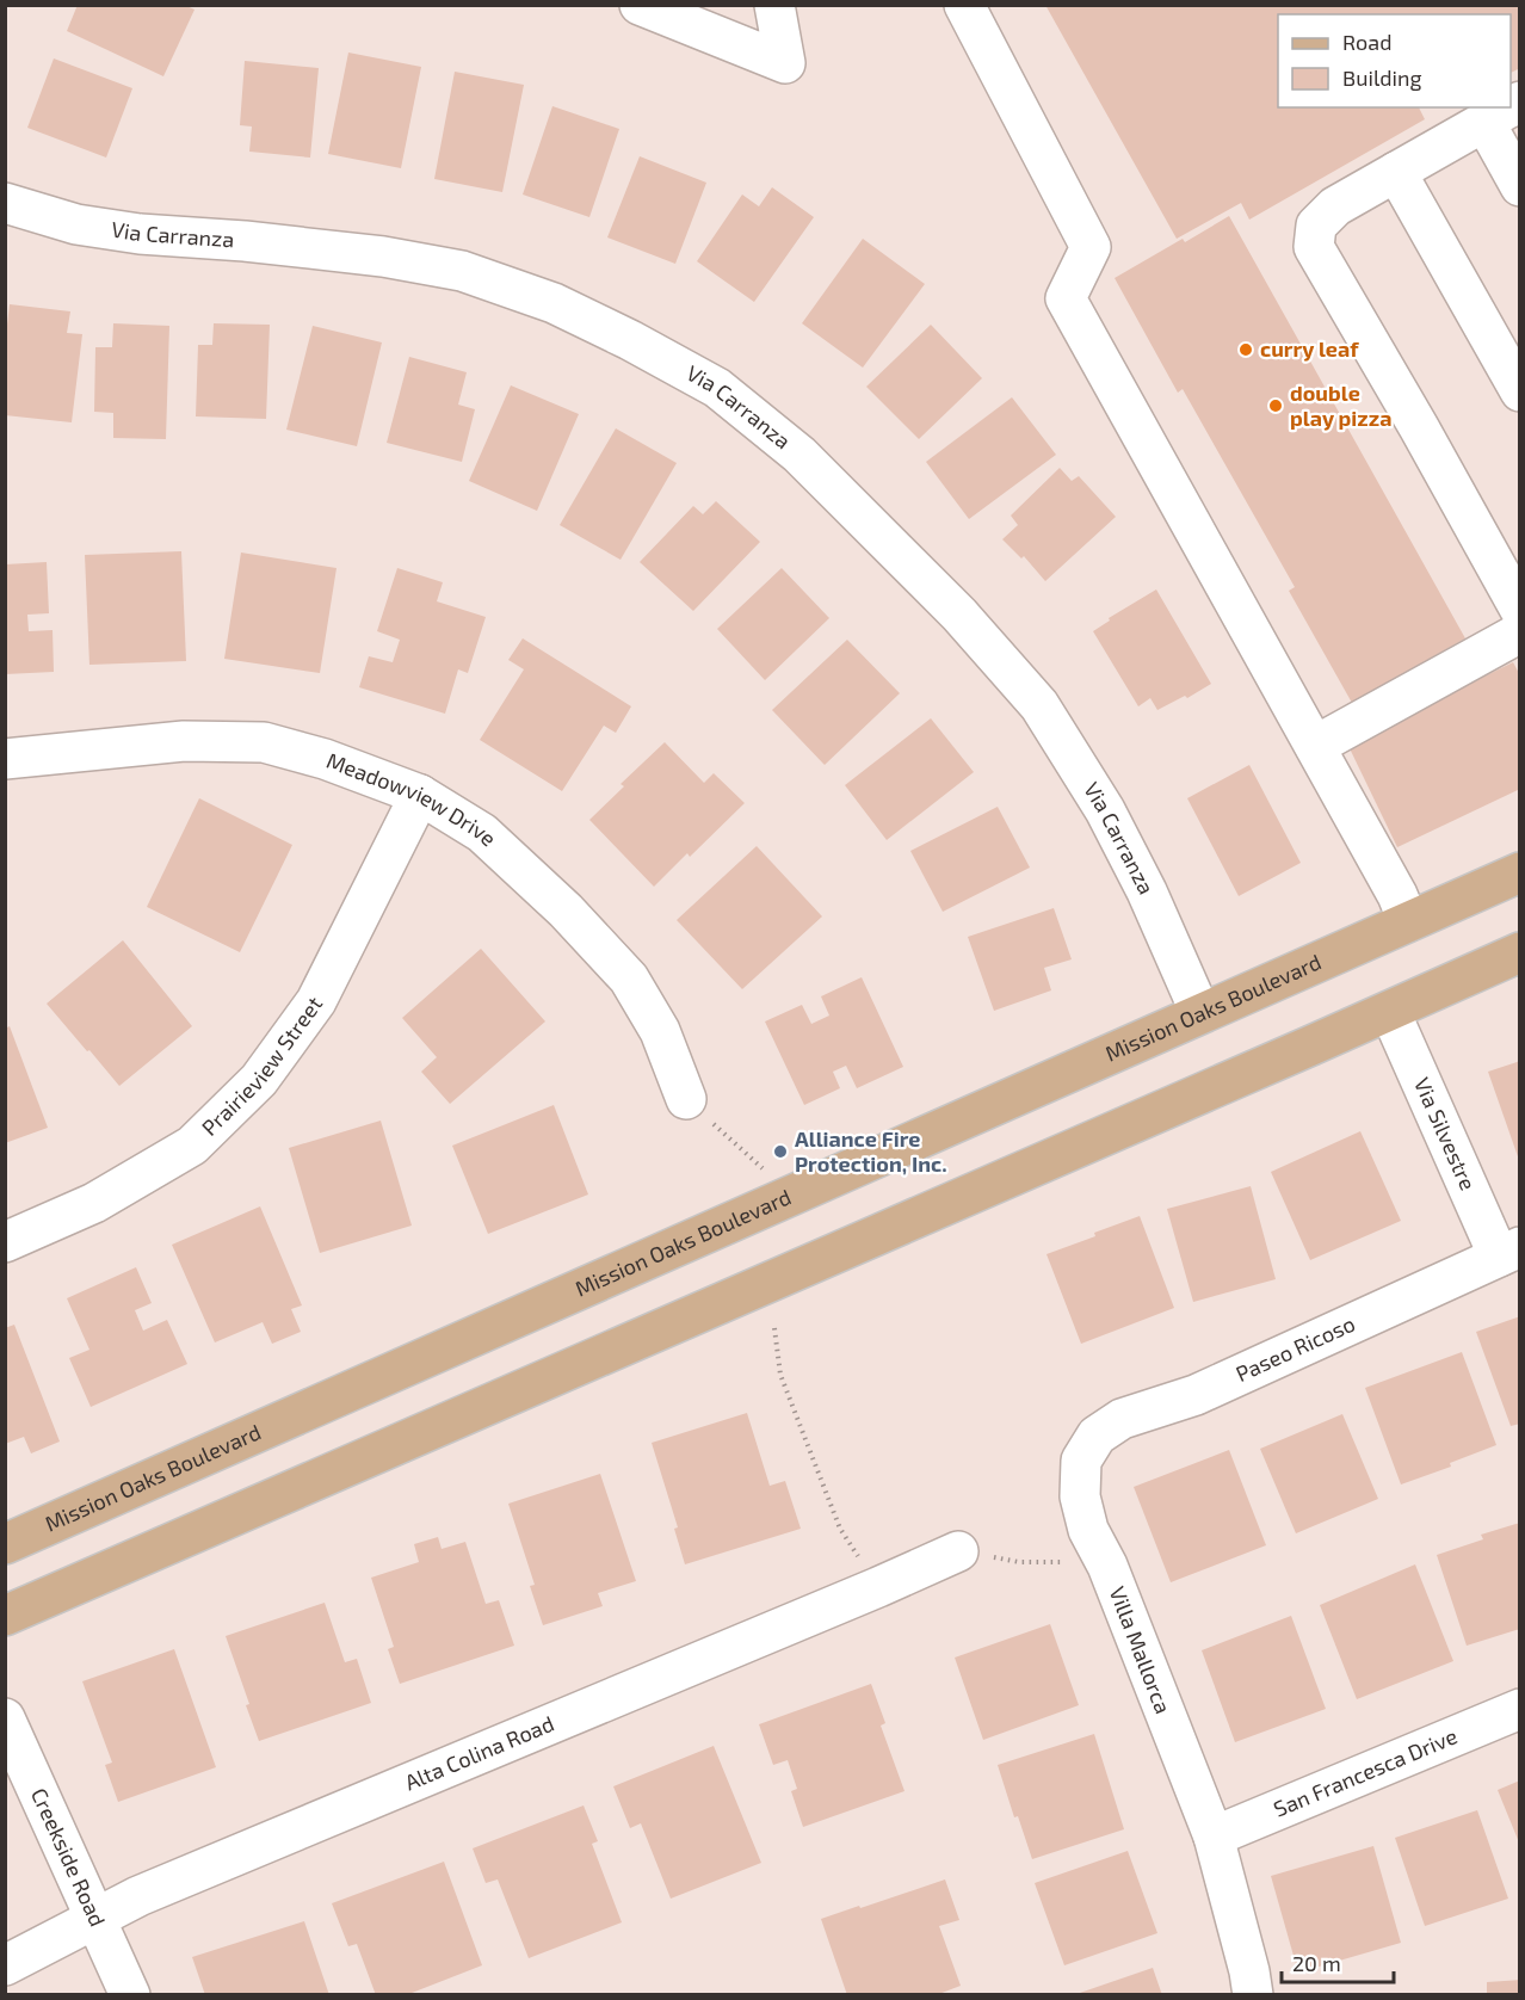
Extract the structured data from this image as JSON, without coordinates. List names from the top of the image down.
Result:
{
  "streets": {
    "main road": ["Mission Oaks Boulevard"],
    "street": [
      "Via Carranza",
      "Meadowview Drive",
      "Prairieview Street",
      "Via Silvestre",
      "Paseo Ricoso",
      "Villa Mallorca",
      "Alta Colina Road",
      "San Francesca Drive",
      "Creekside Road"
    ]
  },
  "crossings": [
    ["Via Carranza", "Mission Oaks Boulevard"],
    ["Meadowview Drive", "Prairieview Street"],
    ["Via Silvestre", "Paseo Ricoso"],
    ["Paseo Ricoso", "Villa Mallorca"],
    ["Villa Mallorca", "San Francesca Drive"],
    ["Alta Colina Road", "Creekside Road"]
  ],
  "places": ["curry leaf", "double play pizza", "Alliance Fire Protection, Inc."],
  "legend": ["Road", "Building"],
  "scale_bar": "20 m"
}
